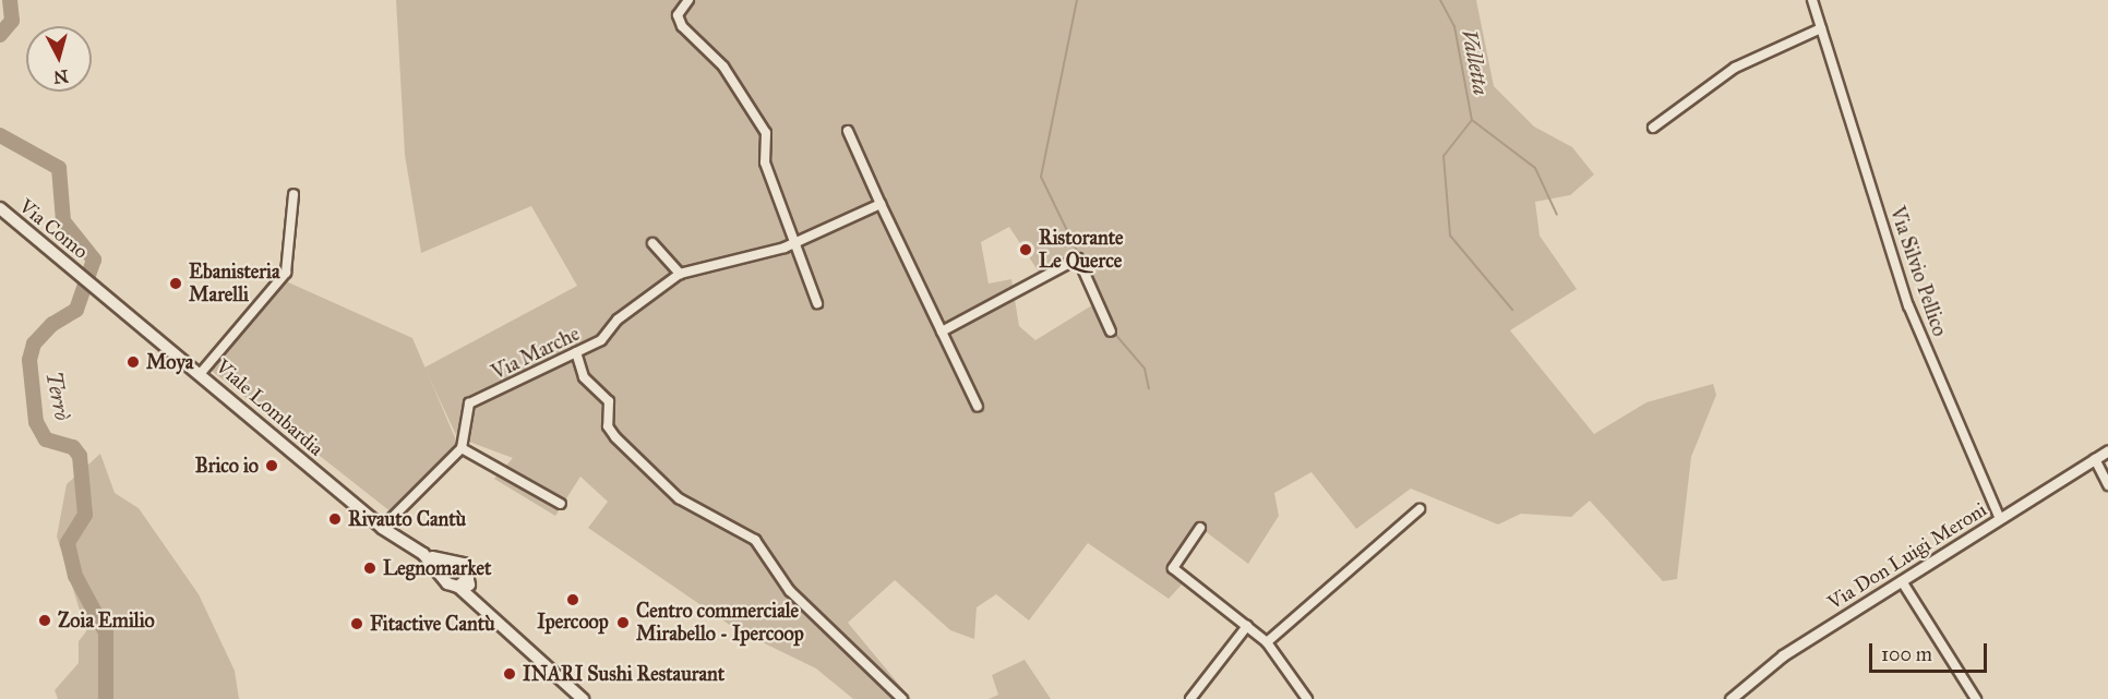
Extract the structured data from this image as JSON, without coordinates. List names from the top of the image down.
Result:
{
  "streets": {
    "main road": ["Via Como", "Viale Lombardia"],
    "street": ["Via Silvio Pellico", "Via Marche", "Via Don Luigi Meroni"]
  },
  "crossings": [
    ["Via Como", "Viale Lombardia"],
    ["Via Silvio Pellico", "Via Don Luigi Meroni"]
  ],
  "water": ["Valletta", "Terrò"],
  "places": [
    "Ristorante Le Querce",
    "Ebanisteria Marelli",
    "Moya",
    "Brico io",
    "Rivauto Cantù",
    "Legnomarket",
    "Ipercoop",
    "Zoia Emilio",
    "Centro commerciale Mirabello - Ipercoop",
    "Fitactive Cantù",
    "INARI Sushi Restaurant"
  ],
  "scale_bar": "100 m",
  "north": "bottom"
}
